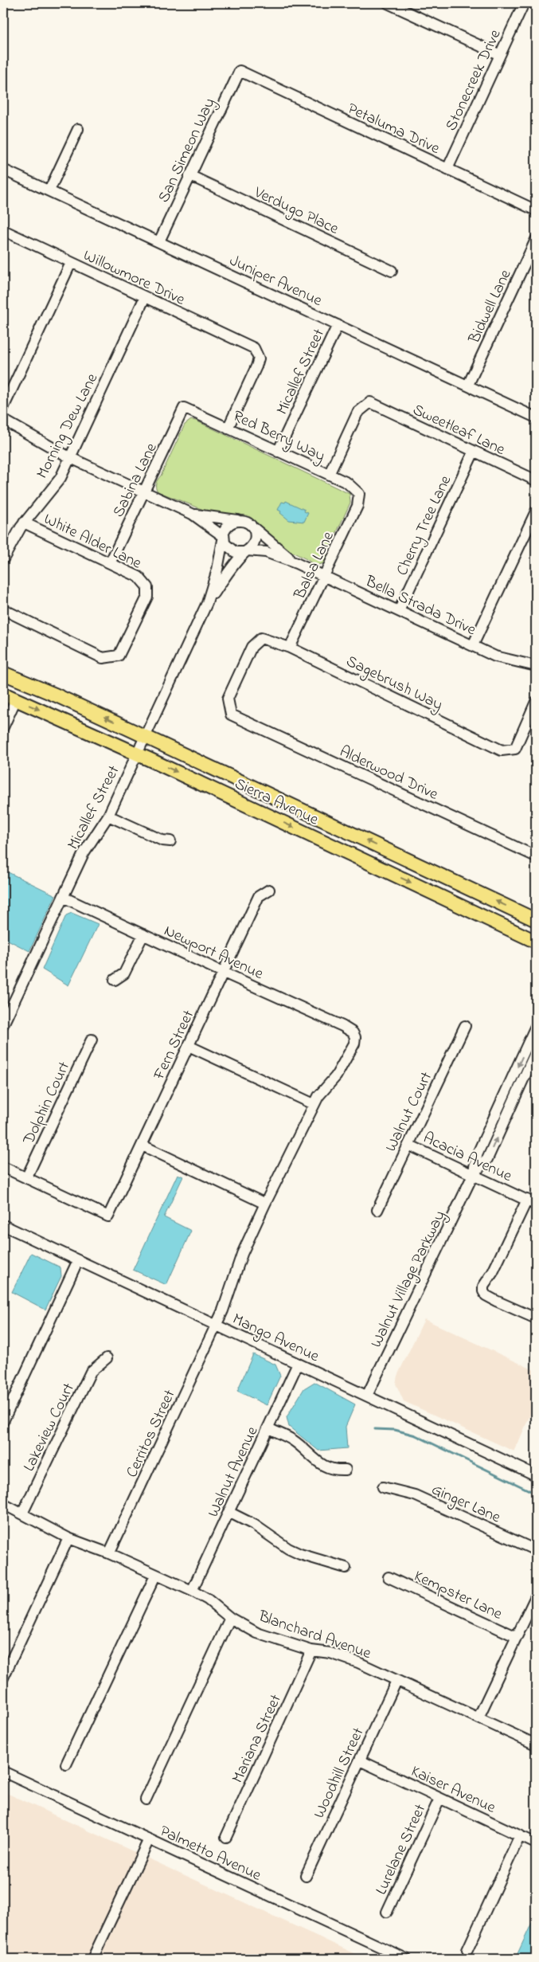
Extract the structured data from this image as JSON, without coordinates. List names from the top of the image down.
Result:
{
  "streets": {
    "main road": ["Sierra Avenue"],
    "street": [
      "Stonecreek Drive",
      "Petaluma Drive",
      "San Simeon Way",
      "Verdugo Place",
      "Willowmore Drive",
      "Juniper Avenue",
      "Bidwell Lane",
      "Micallef Street",
      "Morning Dew Lane",
      "Sweetleaf Lane",
      "Red Berry Way",
      "Sabina Lane",
      "Cherry Tree Lane",
      "White Alder Lane",
      "Balsa Lane",
      "Bella Strada Drive",
      "Sagebrush Way",
      "Alderwood Drive",
      "Newport Avenue",
      "Fern Street",
      "Dolphin Court",
      "Walnut Court",
      "Acacia Avenue",
      "Walnut Village Parkway",
      "Mango Avenue",
      "Lakeview Court",
      "Cerritos Street",
      "Walnut Avenue",
      "Ginger Lane",
      "Kempster Lane",
      "Blanchard Avenue",
      "Mariana Street",
      "Woodhill Street",
      "Kaiser Avenue",
      "Lurelane Street",
      "Palmetto Avenue"
    ]
  },
  "crossings": [
    ["Stonecreek Drive", "Petaluma Drive"],
    ["Petaluma Drive", "San Simeon Way"],
    ["San Simeon Way", "Verdugo Place"],
    ["San Simeon Way", "Juniper Avenue"],
    ["Willowmore Drive", "Morning Dew Lane"],
    ["Willowmore Drive", "Red Berry Way"],
    ["Juniper Avenue", "Bidwell Lane"],
    ["Juniper Avenue", "Micallef Street"],
    ["Micallef Street", "Red Berry Way"],
    ["Micallef Street", "Bella Strada Drive"],
    ["Micallef Street", "Sierra Avenue"],
    ["Micallef Street", "Newport Avenue"],
    ["Morning Dew Lane", "White Alder Lane"],
    ["Sweetleaf Lane", "Red Berry Way"],
    ["Sweetleaf Lane", "Cherry Tree Lane"],
    ["Red Berry Way", "Sabina Lane"],
    ["Red Berry Way", "Balsa Lane"],
    ["Sabina Lane", "White Alder Lane"],
    ["Cherry Tree Lane", "Bella Strada Drive"],
    ["Balsa Lane", "Bella Strada Drive"],
    ["Balsa Lane", "Sagebrush Way"],
    ["Sagebrush Way", "Alderwood Drive"],
    ["Newport Avenue", "Fern Street"],
    ["Newport Avenue", "Cerritos Street"],
    ["Fern Street", "Dolphin Court"],
    ["Walnut Court", "Acacia Avenue"],
    ["Acacia Avenue", "Walnut Village Parkway"],
    ["Walnut Village Parkway", "Mango Avenue"],
    ["Mango Avenue", "Cerritos Street"],
    ["Mango Avenue", "Walnut Avenue"],
    ["Lakeview Court", "Blanchard Avenue"],
    ["Cerritos Street", "Blanchard Avenue"],
    ["Walnut Avenue", "Blanchard Avenue"],
    ["Blanchard Avenue", "Mariana Street"],
    ["Blanchard Avenue", "Woodhill Street"],
    ["Woodhill Street", "Kaiser Avenue"],
    ["Kaiser Avenue", "Lurelane Street"]
  ]
}
